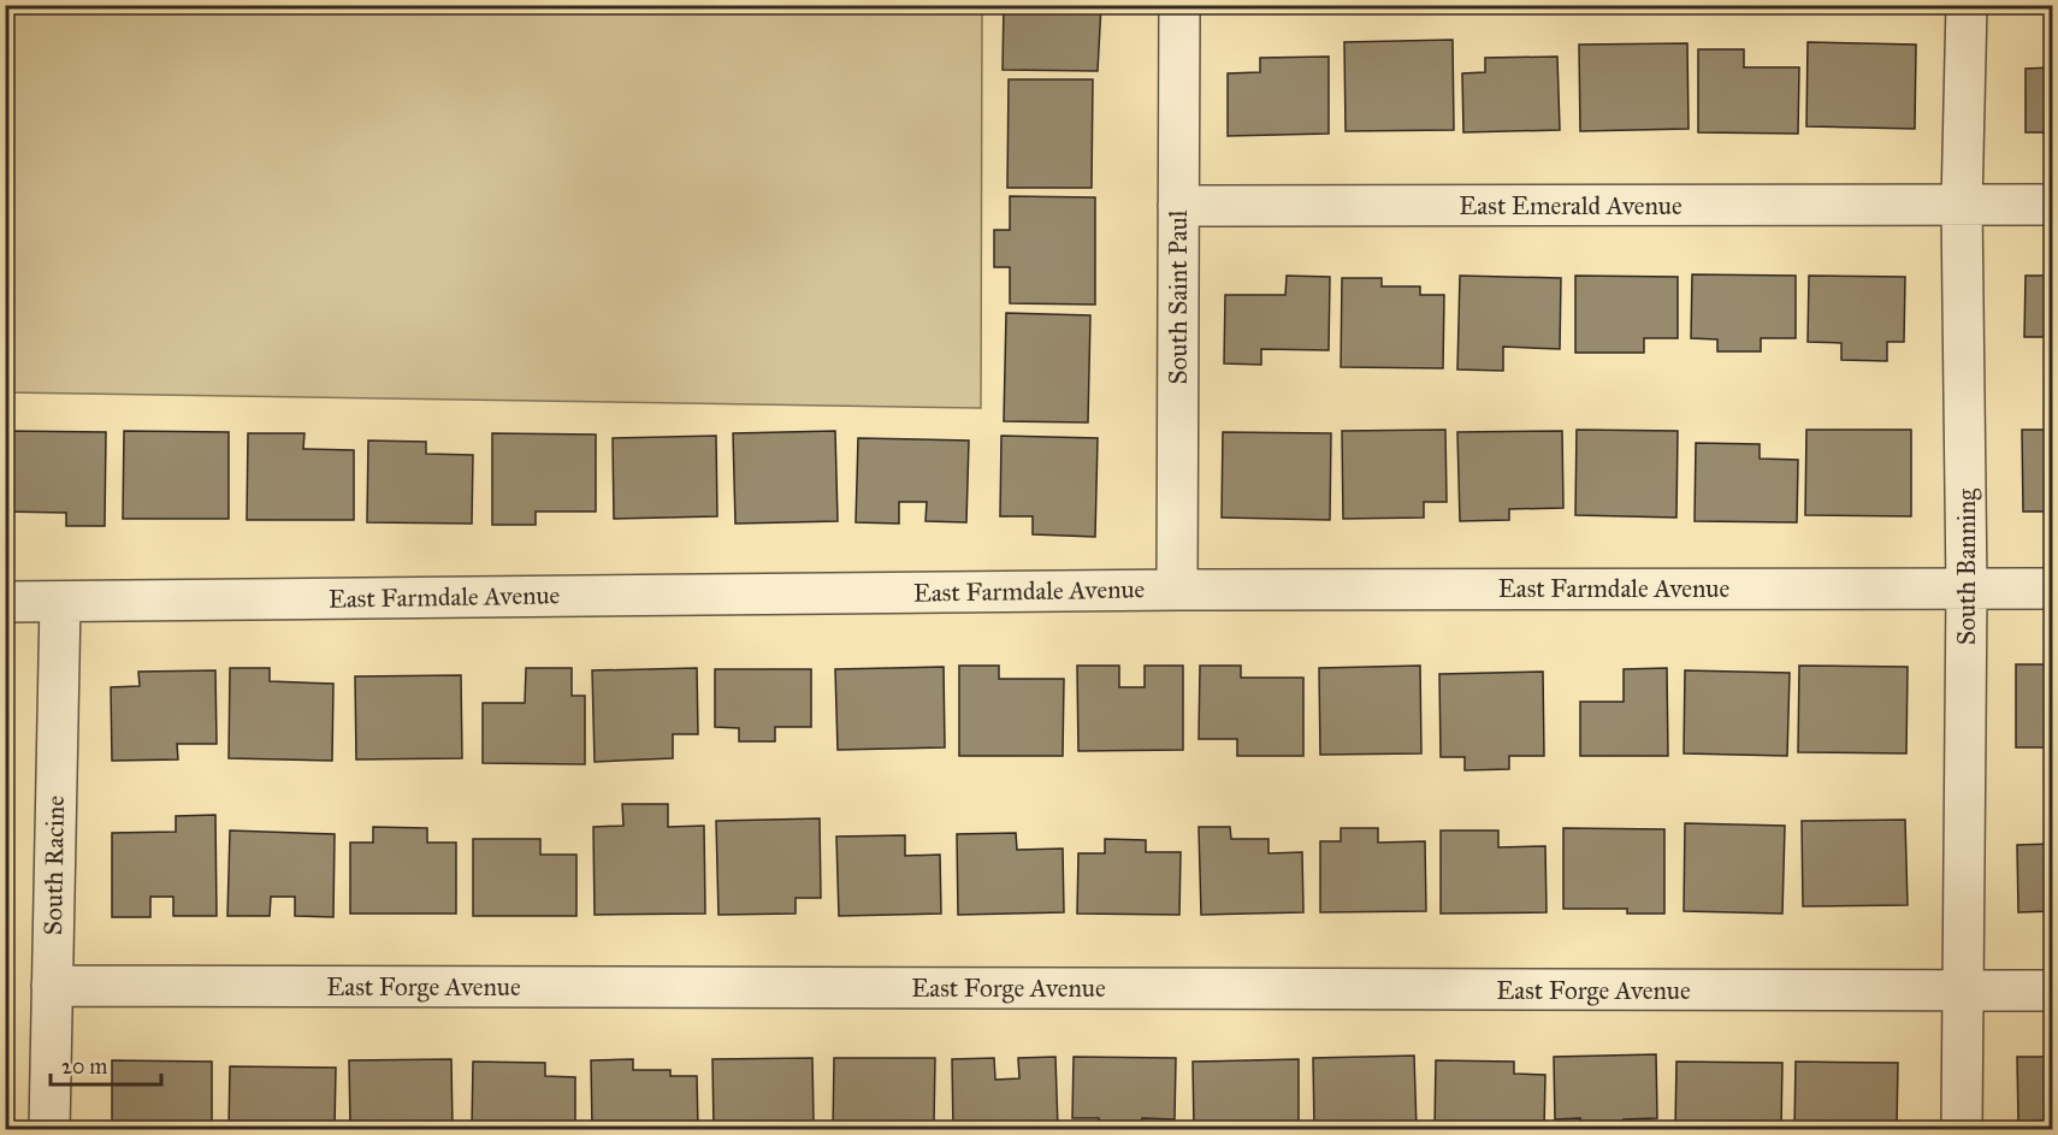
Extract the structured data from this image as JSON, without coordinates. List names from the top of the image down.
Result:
{
  "streets": {
    "street": [
      "East Emerald Avenue",
      "South Saint Paul",
      "South Banning",
      "East Farmdale Avenue",
      "South Racine",
      "East Forge Avenue"
    ]
  },
  "crossings": [
    ["East Emerald Avenue", "South Saint Paul"],
    ["East Emerald Avenue", "South Banning"],
    ["South Saint Paul", "East Farmdale Avenue"],
    ["South Banning", "East Farmdale Avenue"],
    ["South Banning", "East Forge Avenue"],
    ["East Farmdale Avenue", "South Racine"],
    ["South Racine", "East Forge Avenue"]
  ],
  "scale_bar": "20 m"
}
